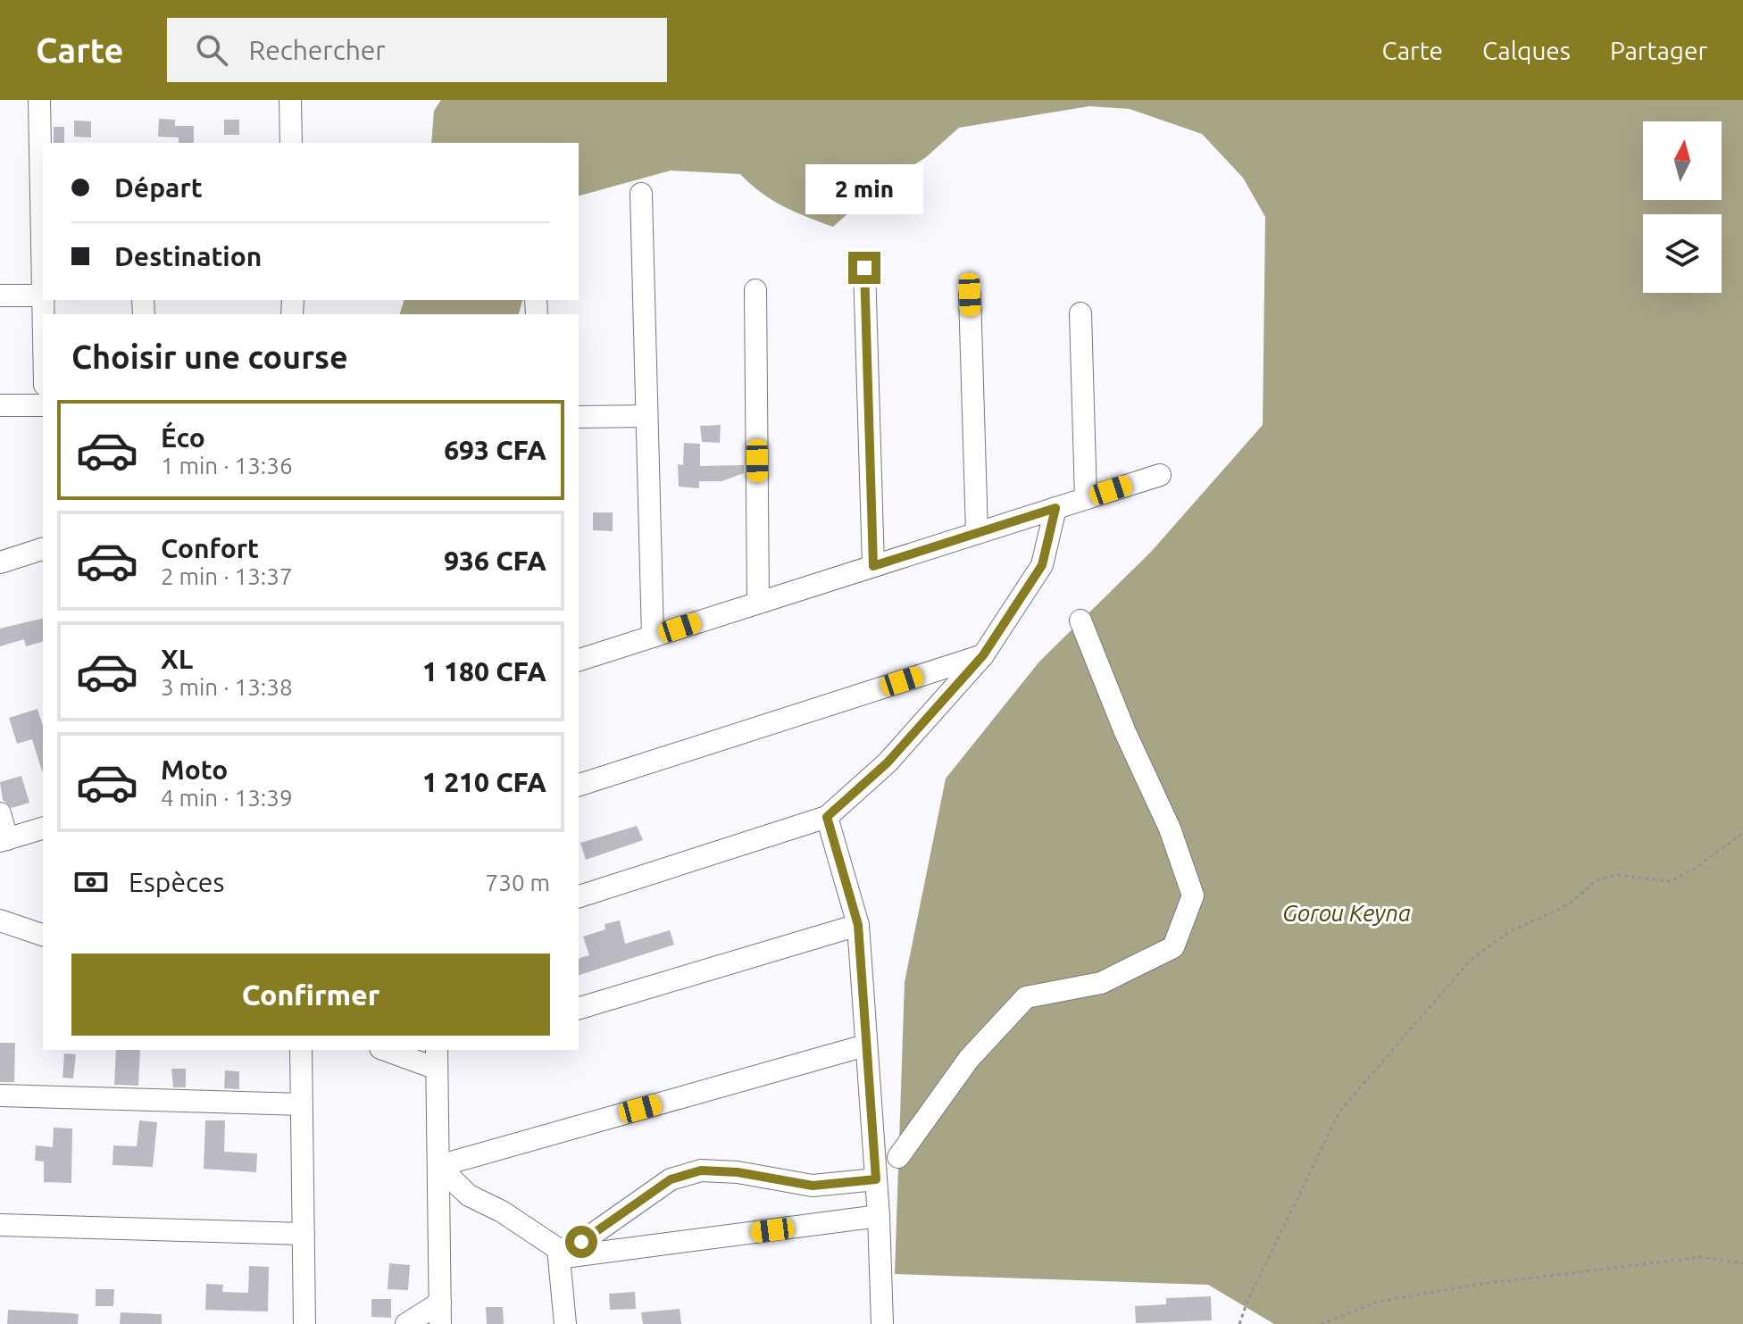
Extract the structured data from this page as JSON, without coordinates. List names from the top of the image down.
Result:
{
  "water": ["Gorou Keyna"],
  "north": "top",
  "page": {
    "header": "Carte",
    "search": "Rechercher",
    "nav": ["Carte", "Calques", "Partager"],
    "banner": ["Départ", "Destination"],
    "bubble": "2 min",
    "heading": "Choisir une course",
    "list": [
      {
        "name": "Éco",
        "note": "1 min · 13:36",
        "value": "693 CFA"
      },
      {
        "name": "Confort",
        "note": "2 min · 13:37",
        "value": "936 CFA"
      },
      {
        "name": "XL",
        "note": "3 min · 13:38",
        "value": "1 180 CFA"
      },
      {
        "name": "Moto",
        "note": "4 min · 13:39",
        "value": "1 210 CFA"
      }
    ],
    "pay": ["Espèces", "730 m"],
    "buttons": "Confirmer"
  }
}
